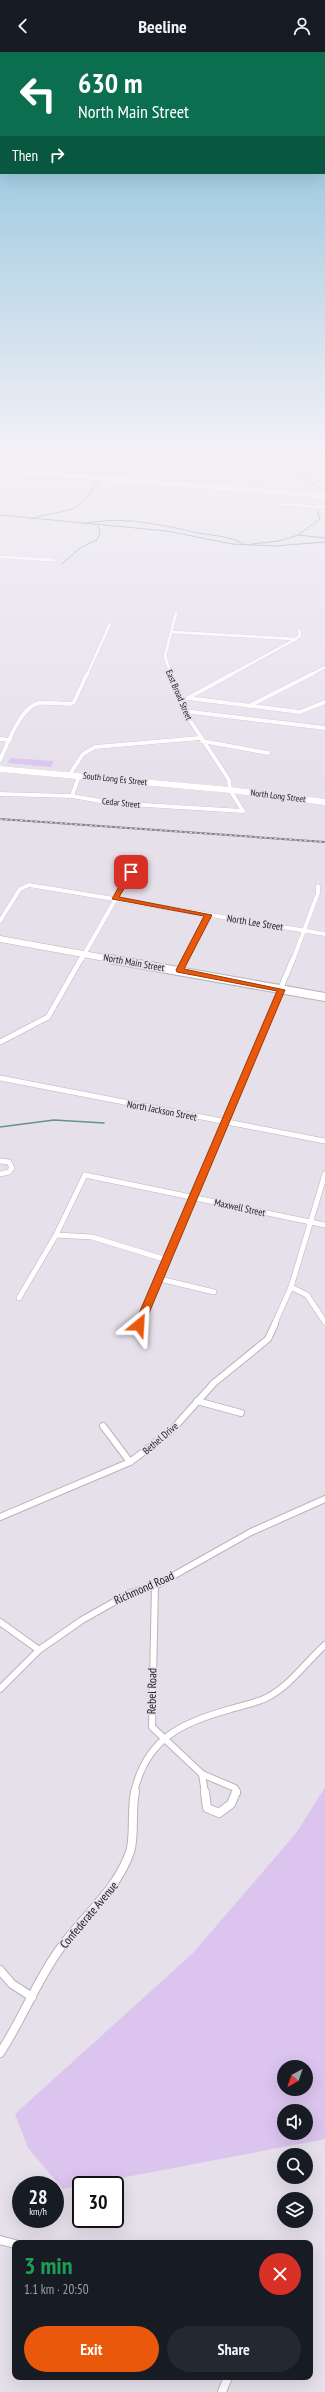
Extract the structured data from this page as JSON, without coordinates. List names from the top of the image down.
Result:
{
  "streets": {
    "main road": ["North Main Street"],
    "street": [
      "East Broad Street",
      "South Long Es Street",
      "North Long Street",
      "Cedar Street",
      "North Lee Street",
      "North Jackson Street",
      "Maxwell Street",
      "Bethel Drive",
      "Richmond Road",
      "Rebel Road",
      "Confederate Avenue"
    ]
  },
  "crossings": [
    ["East Broad Street", "South Long Es Street"],
    ["East Broad Street", "North Long Street"],
    ["East Broad Street", "Cedar Street"],
    ["South Long Es Street", "North Long Street"],
    ["Maxwell Street", "Bethel Drive"],
    ["Richmond Road", "Rebel Road"],
    ["Rebel Road", "Confederate Avenue"]
  ],
  "north": "bottom left",
  "page": {
    "header": "Beeline",
    "turn": ["630 m", "North Main Street"],
    "then": "Then",
    "speed": "28 km/h",
    "limit": "30",
    "heading": ["3 min", "1.1 km · 20:50"],
    "buttons": ["Exit", "Share"]
  }
}
